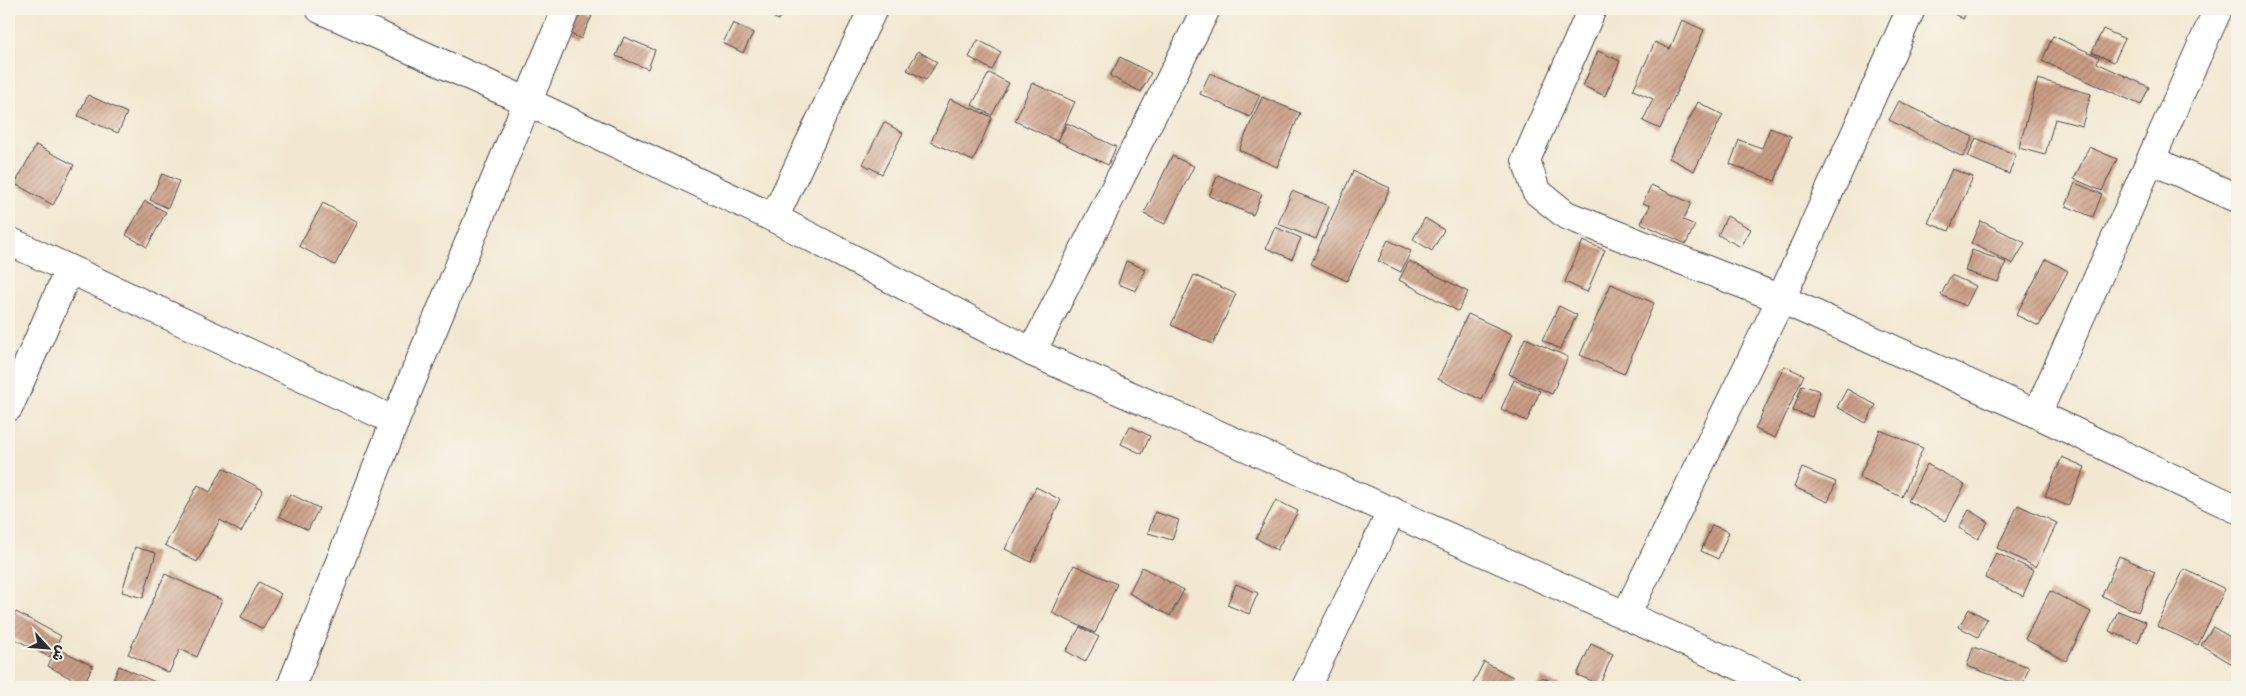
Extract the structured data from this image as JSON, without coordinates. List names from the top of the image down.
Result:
{
  "north": "bottom right"
}
